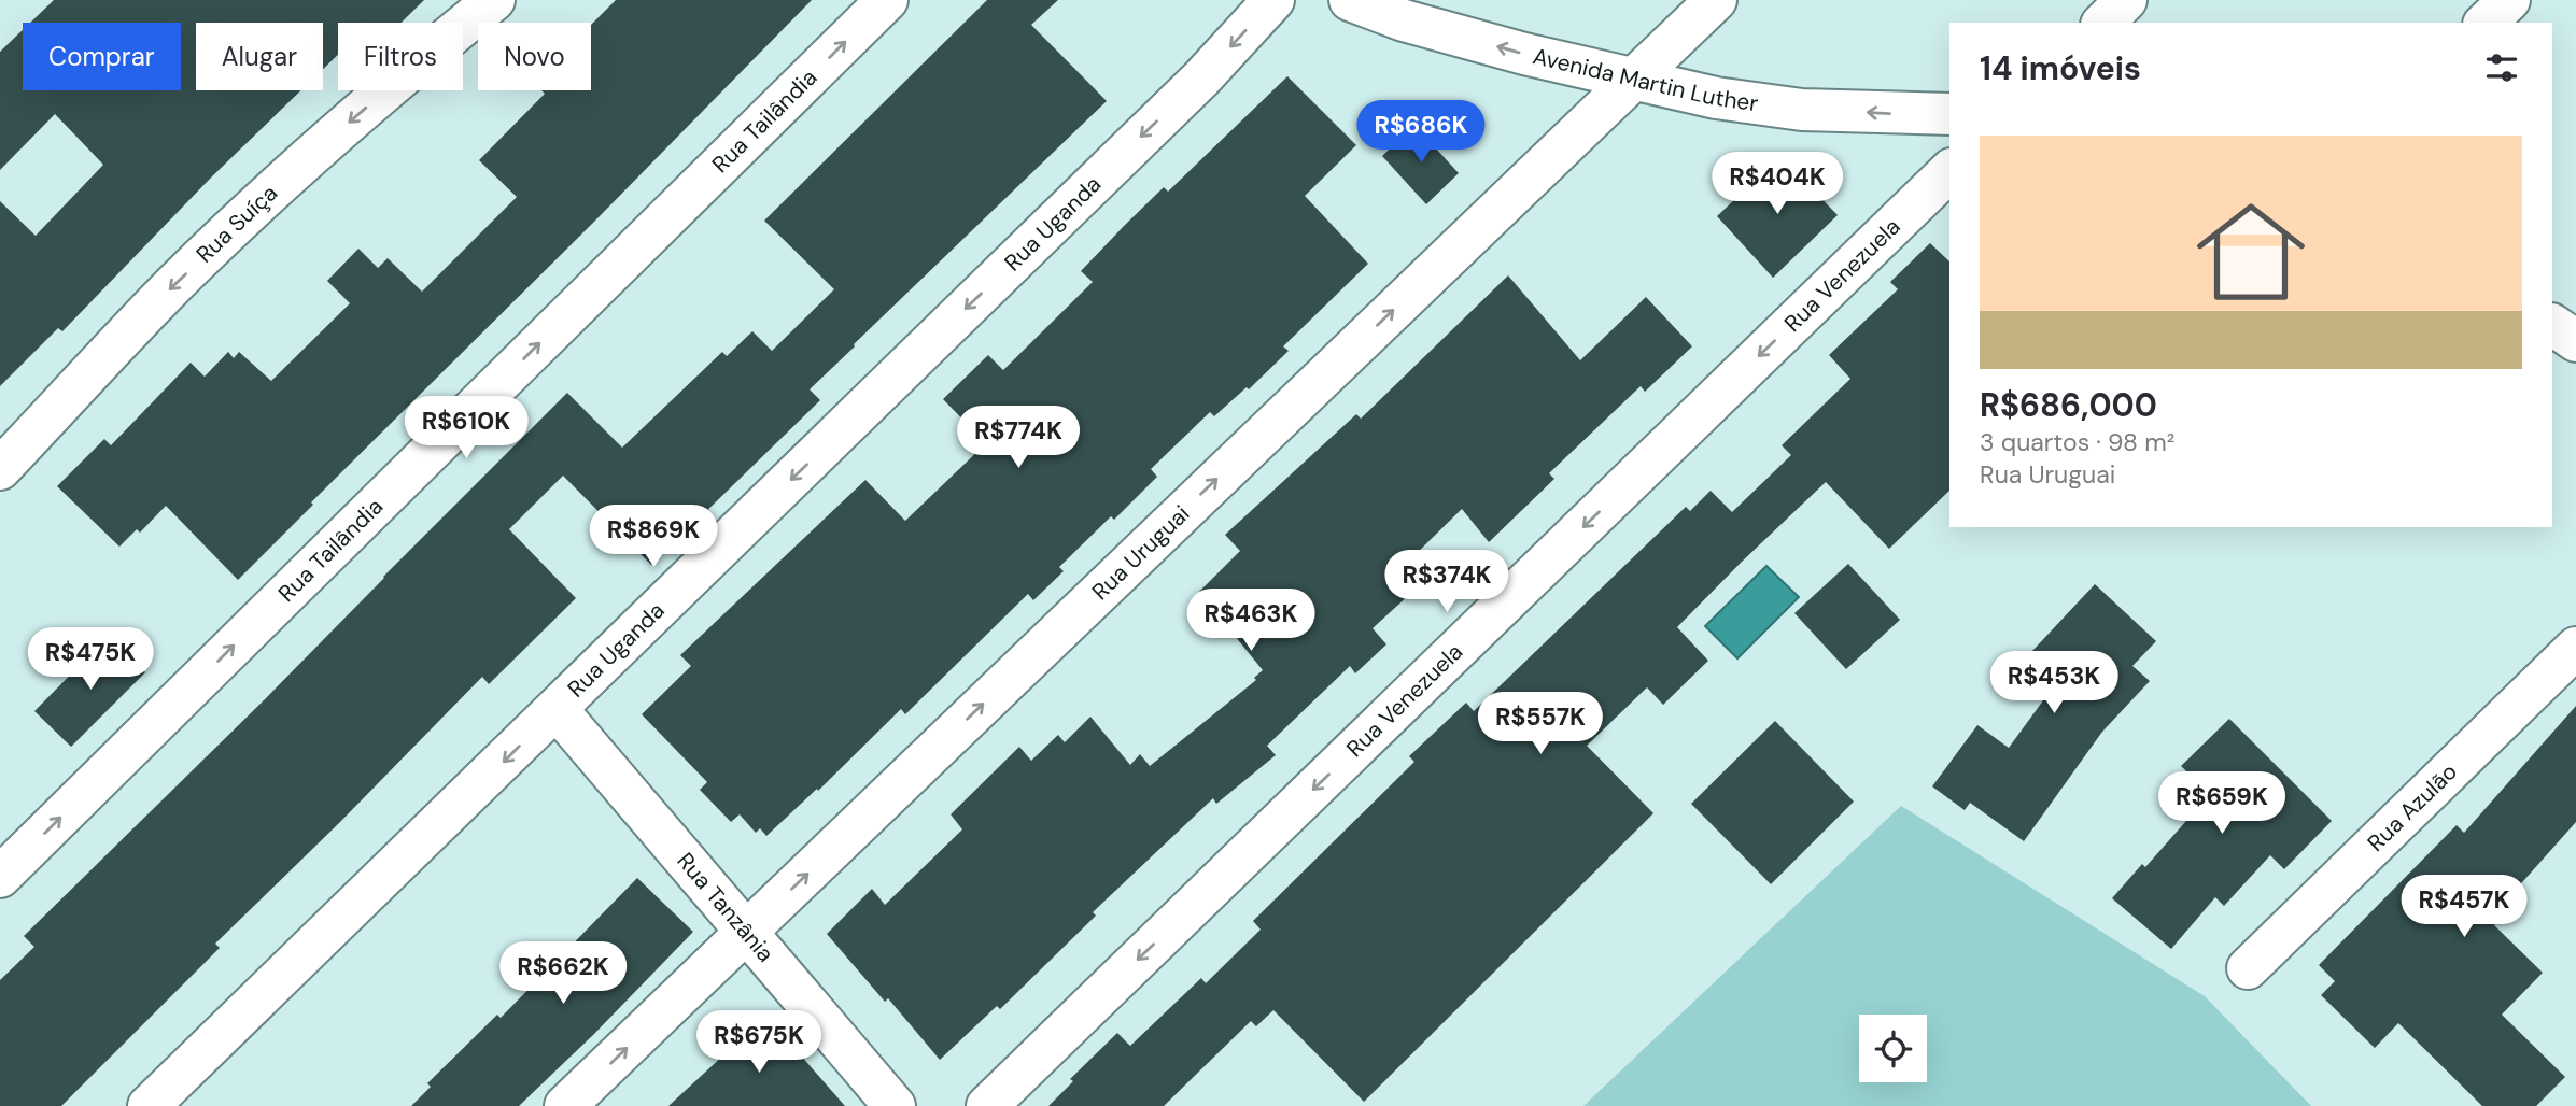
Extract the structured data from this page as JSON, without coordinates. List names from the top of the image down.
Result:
{
  "streets": {
    "street": [
      "Avenida Martin Luther",
      "Rua Tailândia",
      "Rua Uganda",
      "Rua Suíça",
      "Rua Venezuela",
      "Rua Uruguai",
      "Rua Azulão",
      "Rua Tanzânia"
    ]
  },
  "crossings": [
    ["Avenida Martin Luther", "Rua Uruguai"],
    ["Rua Uganda", "Rua Tanzânia"],
    ["Rua Uruguai", "Rua Tanzânia"]
  ],
  "one_way": [
    "Avenida Martin Luther",
    "Rua Tailândia",
    "Rua Uganda",
    "Rua Suíça",
    "Rua Venezuela",
    "Rua Uruguai"
  ],
  "page": {
    "chip": [
      "Comprar",
      "Alugar",
      "Filtros",
      "Novo"
    ],
    "heading": "14 imóveis",
    "price": [
      "R$686K",
      "R$404K",
      "R$610K",
      "R$774K",
      "R$869K",
      "R$374K",
      "R$463K",
      "R$475K",
      "R$453K",
      "R$557K",
      "R$659K",
      "R$457K",
      "R$662K",
      "R$675K"
    ],
    "list": [
      {
        "name": "R$686,000",
        "note": "3 quartos · 98 m² · Rua Uruguai"
      }
    ]
  }
}
